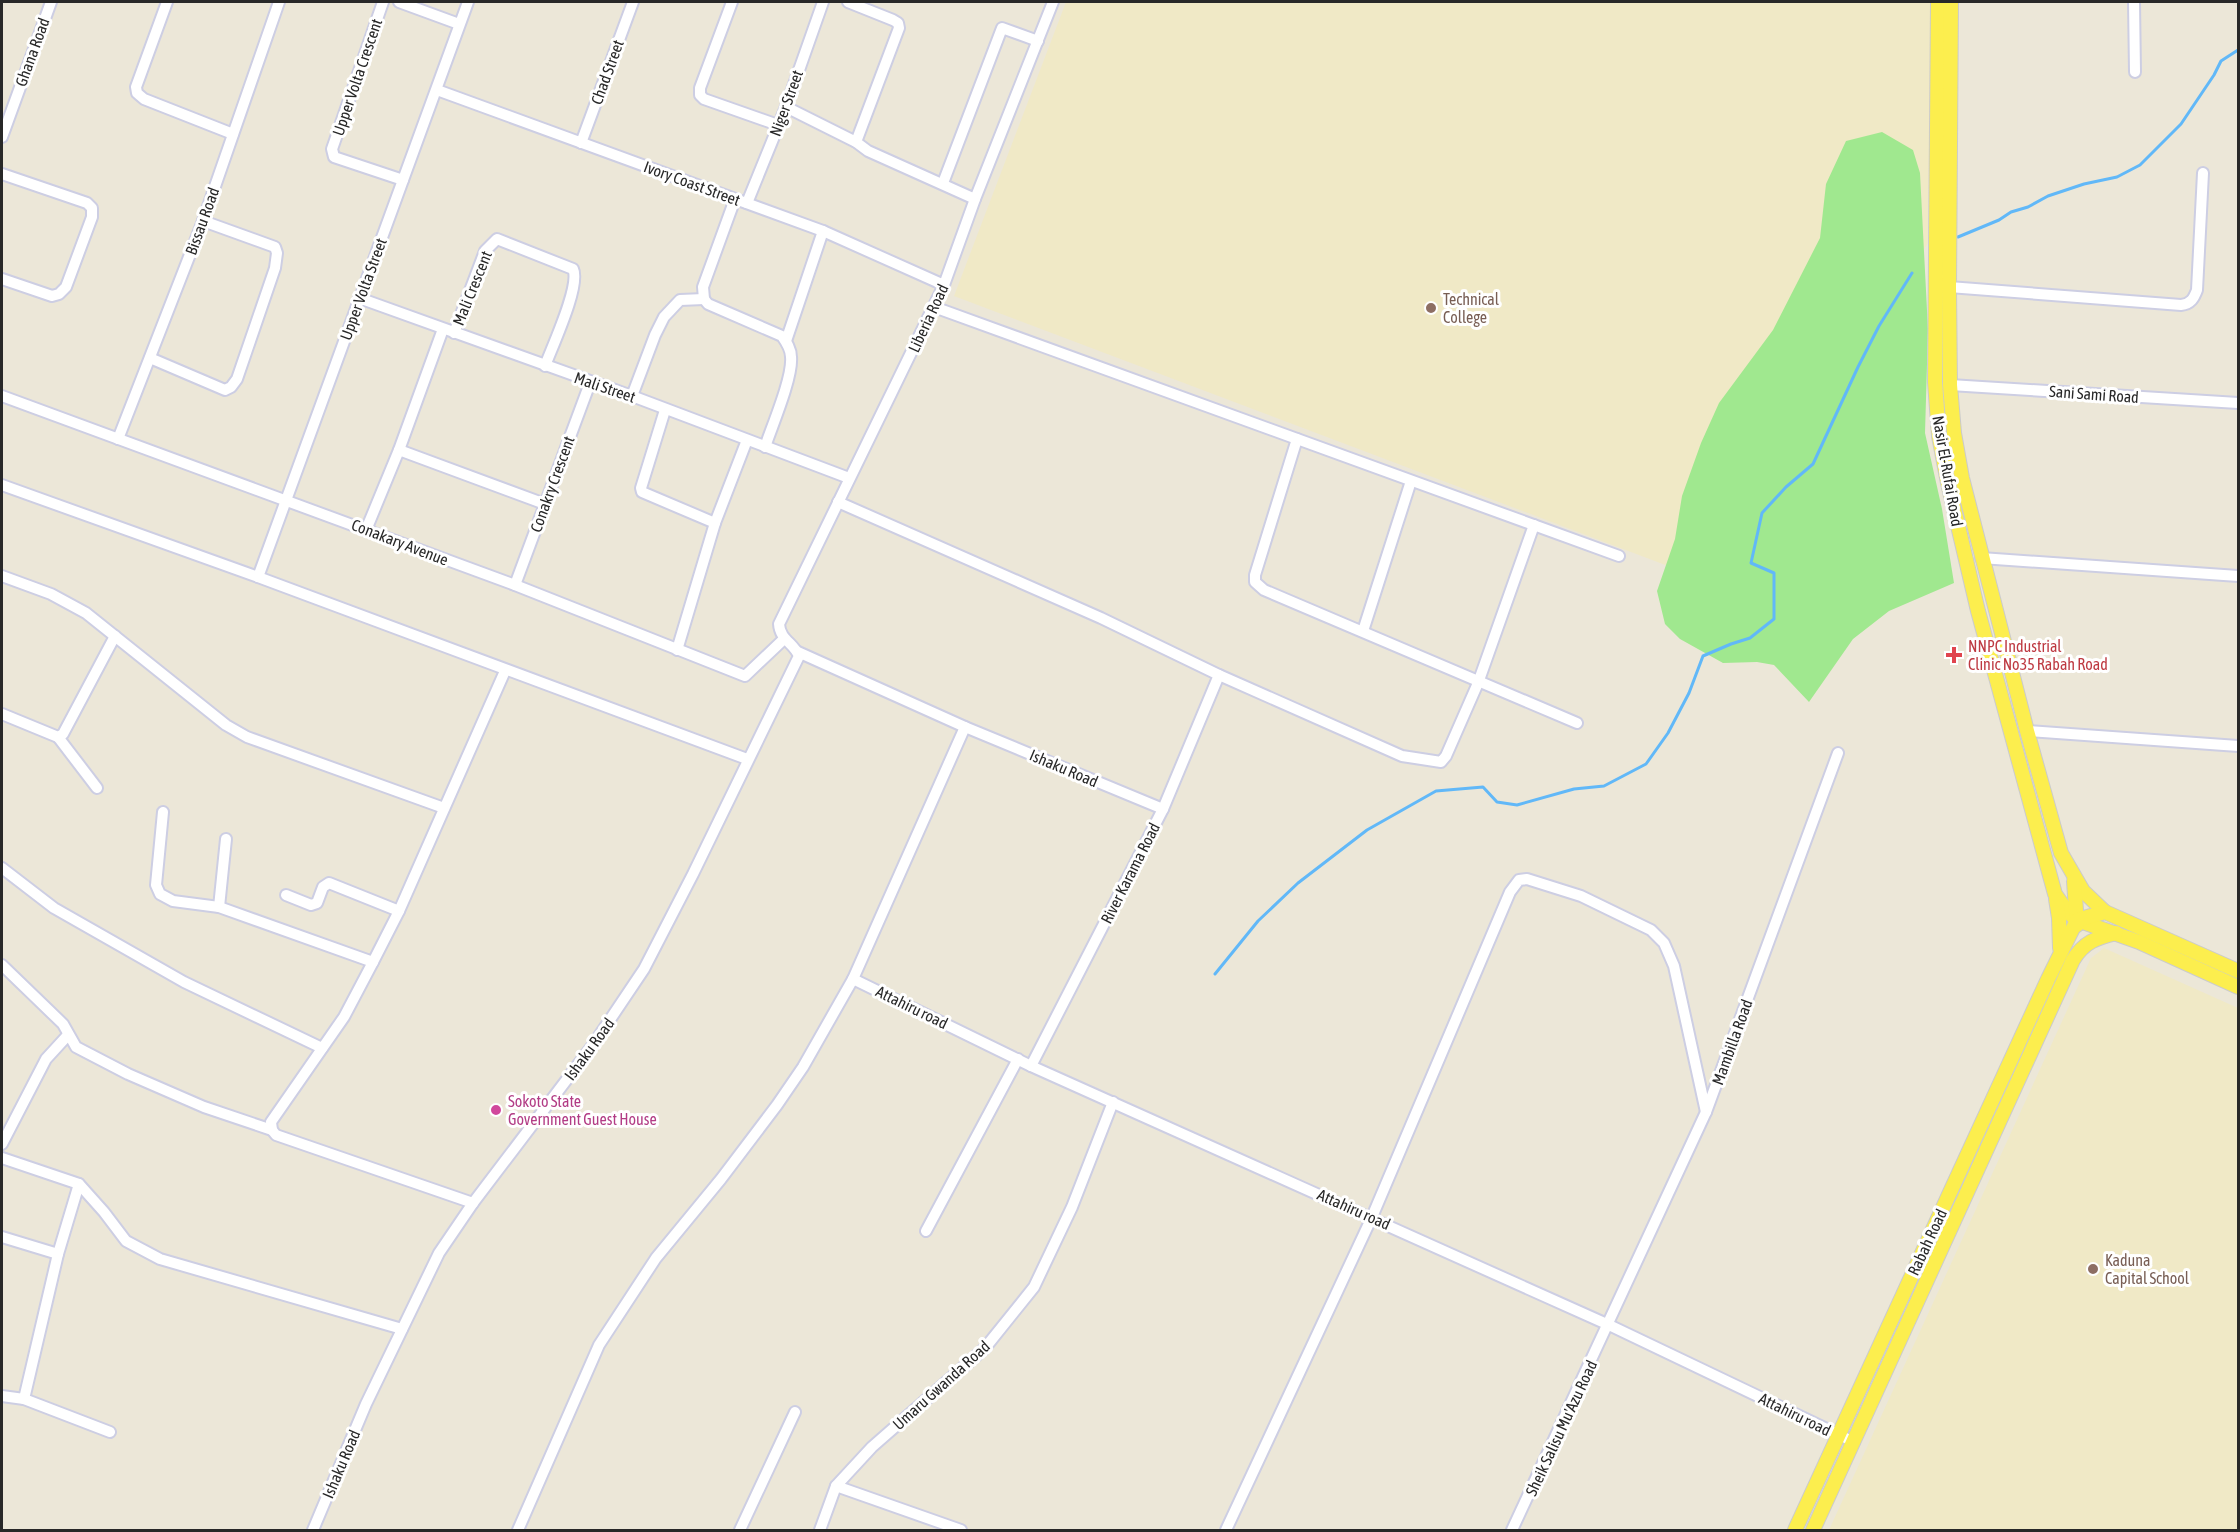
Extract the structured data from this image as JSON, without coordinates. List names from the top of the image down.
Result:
{
  "streets": {
    "main road": ["Nasir El-Rufai Road", "Rabah Road"],
    "street": [
      "Ghana Road",
      "Chad Street",
      "Upper Volta Crescent",
      "Niger Street",
      "Ivory Coast Street",
      "Bissau Road",
      "Mali Crescent",
      "Upper Volta Street",
      "Liberia Road",
      "Mali Street",
      "Sani Sami Road",
      "Conakry Crescent",
      "Conakary Avenue",
      "Ishaku Road",
      "River Karama Road",
      "Attahiru road",
      "Mambilla Road",
      "Umaru Gwanda Road",
      "Sheik Salisu Mu'Azu Road"
    ]
  },
  "crossings": [
    ["Chad Street", "Ivory Coast Street"],
    ["Upper Volta Crescent", "Upper Volta Street"],
    ["Niger Street", "Ivory Coast Street"],
    ["Ivory Coast Street", "Upper Volta Street"],
    ["Ivory Coast Street", "Liberia Road"],
    ["Bissau Road", "Conakary Avenue"],
    ["Mali Crescent", "Mali Street"],
    ["Mali Crescent", "Conakary Avenue"],
    ["Upper Volta Street", "Mali Street"],
    ["Upper Volta Street", "Conakary Avenue"],
    ["Liberia Road", "Mali Street"],
    ["Liberia Road", "Ishaku Road"],
    ["Mali Street", "Conakry Crescent"],
    ["Sani Sami Road", "Nasir El-Rufai Road"],
    ["Nasir El-Rufai Road", "Rabah Road"],
    ["Conakry Crescent", "Conakary Avenue"],
    ["Conakary Avenue", "Ishaku Road"],
    ["Ishaku Road", "River Karama Road"],
    ["River Karama Road", "Attahiru road"],
    ["Attahiru road", "Mambilla Road"],
    ["Attahiru road", "Rabah Road"],
    ["Attahiru road", "Umaru Gwanda Road"],
    ["Attahiru road", "Sheik Salisu Mu'Azu Road"],
    ["Mambilla Road", "Sheik Salisu Mu'Azu Road"]
  ],
  "places": {
    "other": ["Technical College", "Sokoto State Government Guest House", "Kaduna Capital School"],
    "health": ["NNPC Industrial Clinic No35 Rabah Road"]
  }
}
